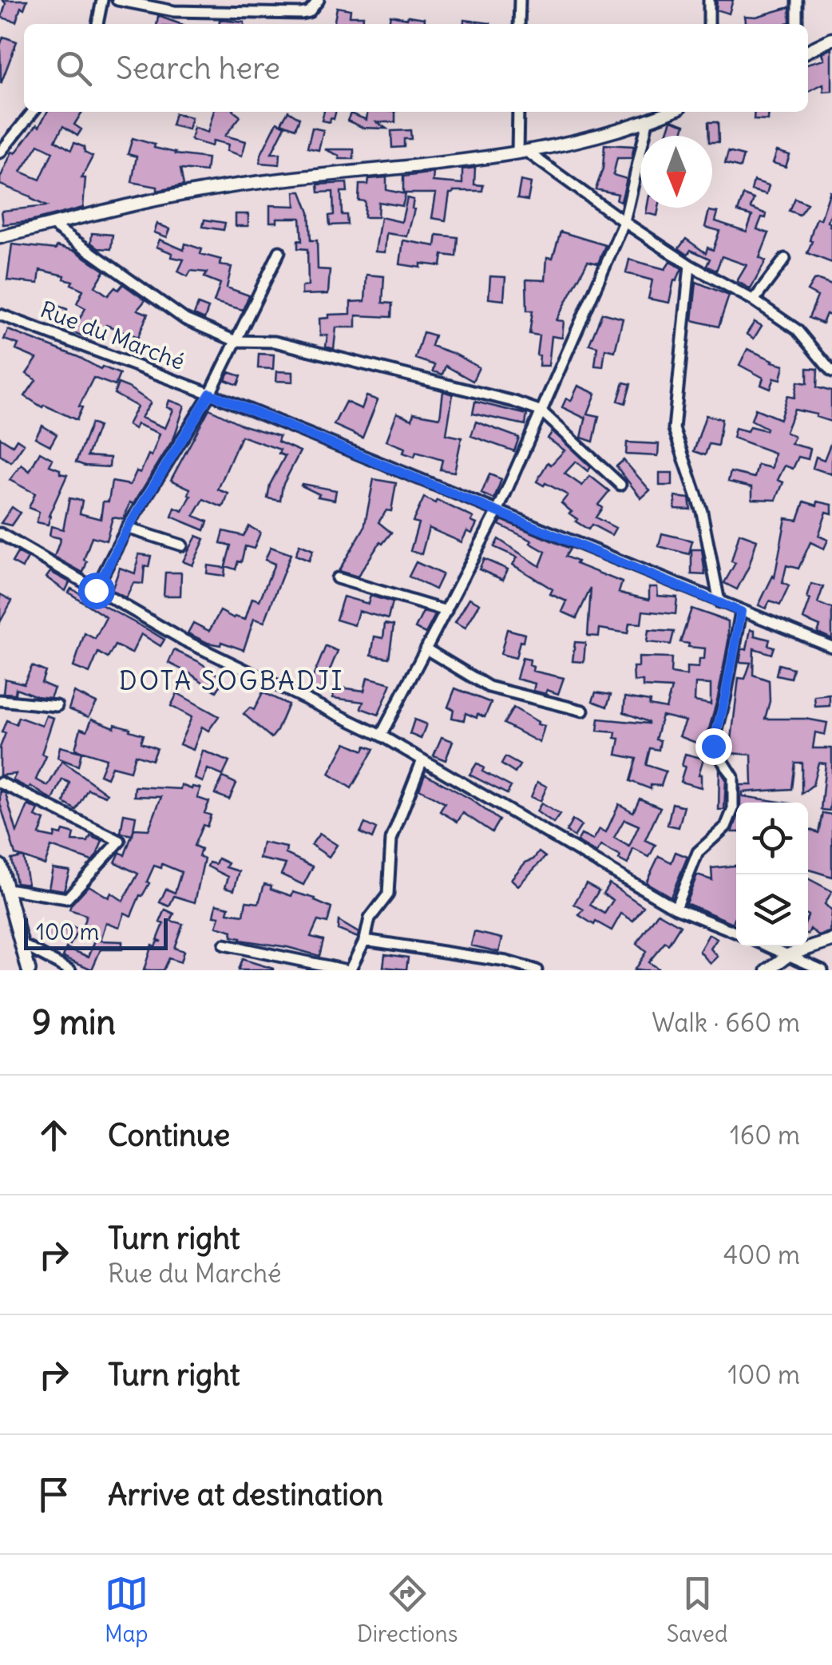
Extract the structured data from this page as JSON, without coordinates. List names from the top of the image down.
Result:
{
  "streets": {
    "street": ["Rue du Marché"]
  },
  "districts": ["DOTA SOGBADJI"],
  "scale_bar": "100 m",
  "north": "bottom",
  "page": {
    "search": "Search here",
    "scale": "100 m",
    "heading": ["9 min", "Walk · 660 m"],
    "list": [
      ["Continue", "160 m"],
      ["Turn right", "Rue du Marché", "400 m"],
      ["Turn right", "100 m"],
      "Arrive at destination"
    ],
    "nav": ["Map", "Directions", "Saved"]
  }
}
